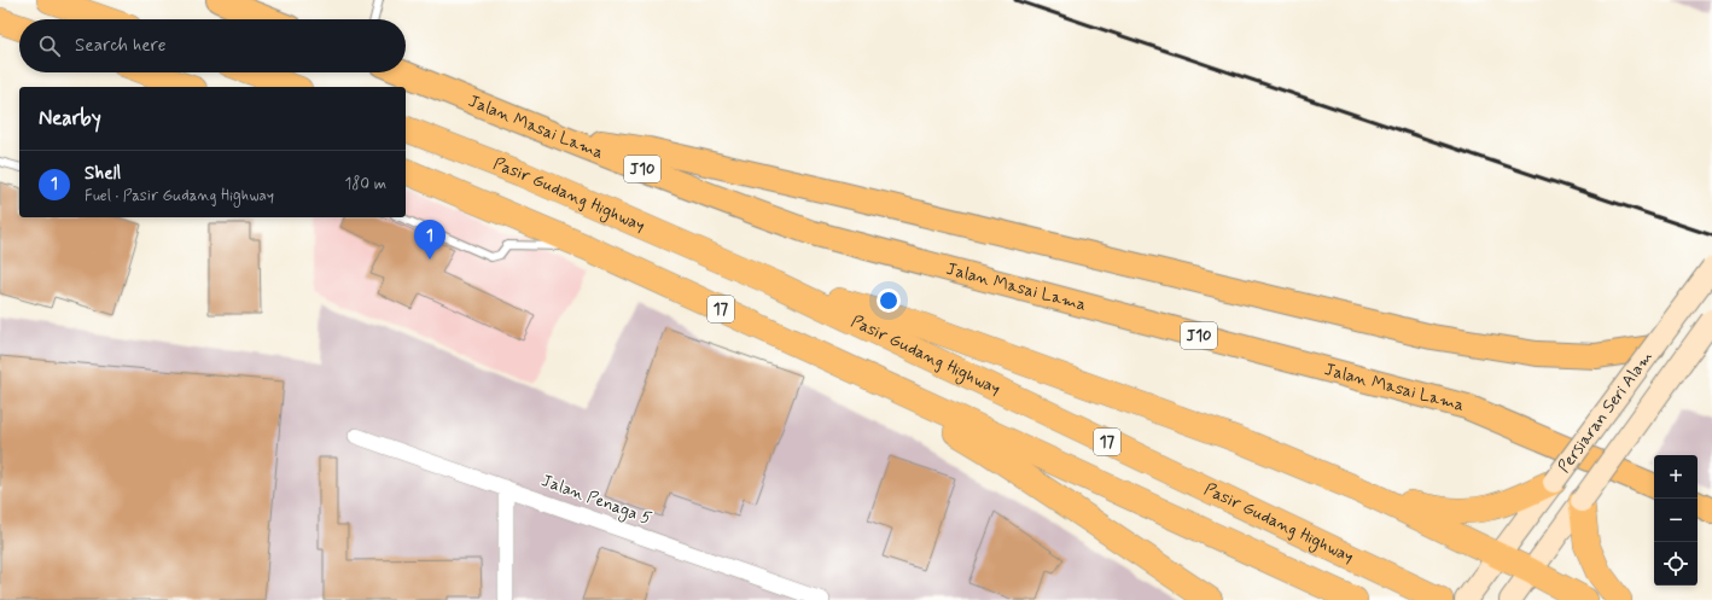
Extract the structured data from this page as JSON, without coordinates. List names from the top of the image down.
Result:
{
  "streets": {
    "highway": ["Pasir Gudang Highway", "17"],
    "main road": ["Jalan Masai Lama", "J10", "Persiaran Seri Alam"],
    "street": ["Jalan Penaga 5"]
  },
  "page": {
    "search": "Search here",
    "heading": "Nearby",
    "list": [
      {
        "mark": "1",
        "name": "Shell",
        "note": "Fuel · Pasir Gudang Highway",
        "value": "180 m"
      }
    ],
    "pins": "1",
    "map_buttons": ["+", "−"]
  }
}
